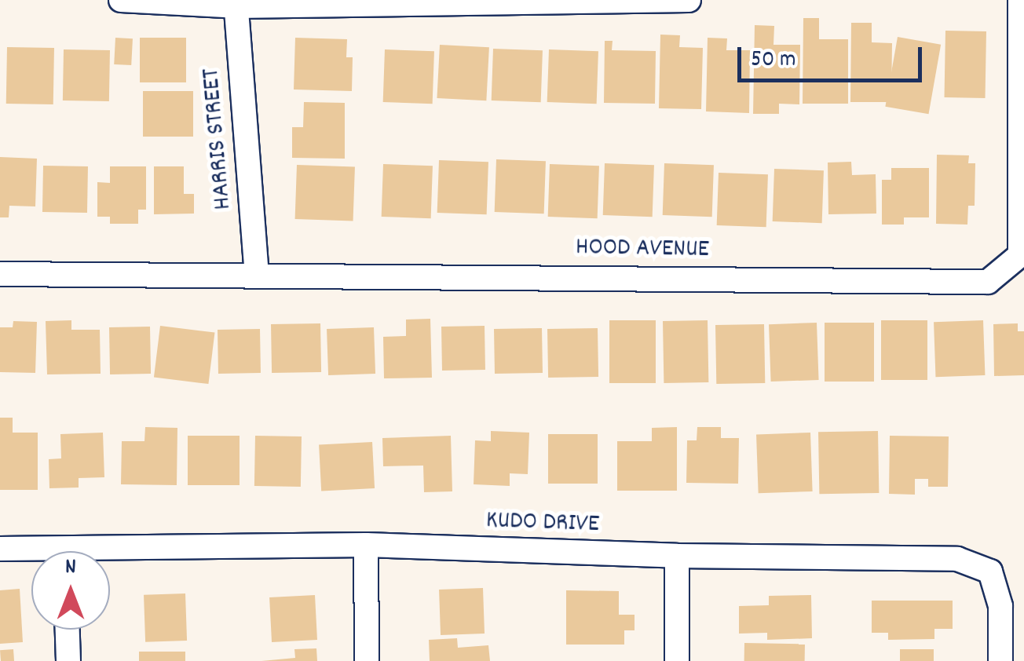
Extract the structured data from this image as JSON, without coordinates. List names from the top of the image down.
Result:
{
  "streets": {
    "street": ["HARRIS STREET", "HOOD AVENUE", "KUDO DRIVE"]
  },
  "crossings": [
    ["HARRIS STREET", "HOOD AVENUE"]
  ],
  "scale_bar": "50 m",
  "north": "top"
}
